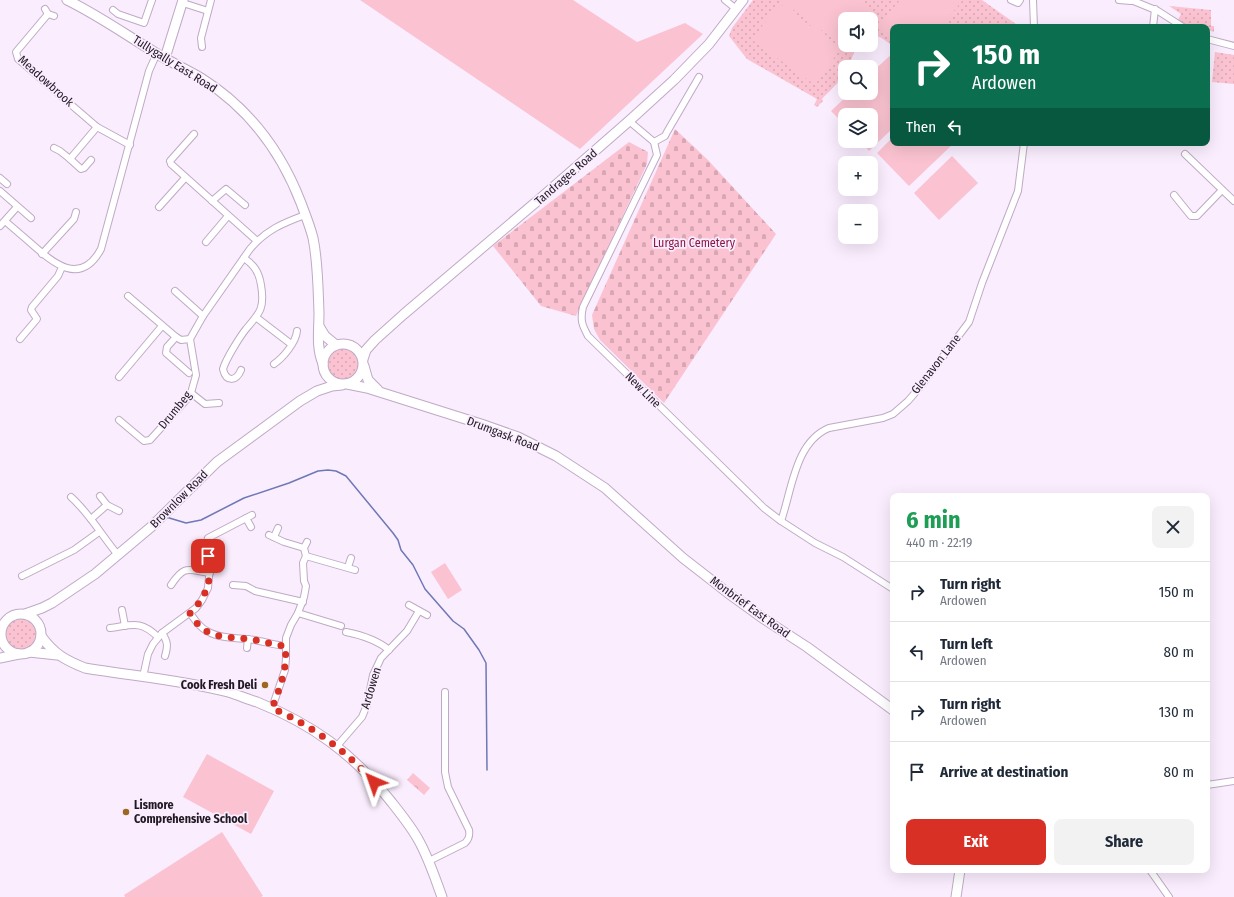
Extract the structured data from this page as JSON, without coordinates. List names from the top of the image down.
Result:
{
  "streets": {
    "street": [
      "Tullygally East Road",
      "Meadowbrook",
      "Tandragee Road",
      "Glenavon Lane",
      "New Line",
      "Drumbeg",
      "Drumgask Road",
      "Brownlow Road",
      "Monbrief East Road",
      "Ardowen"
    ]
  },
  "crossings": [
    ["Tullygally East Road", "Tandragee Road"],
    ["Tullygally East Road", "Drumgask Road"],
    ["Tullygally East Road", "Brownlow Road"],
    ["Tandragee Road", "Drumgask Road"],
    ["Tandragee Road", "Brownlow Road"],
    ["Glenavon Lane", "New Line"],
    ["Drumgask Road", "Brownlow Road"],
    ["Drumgask Road", "Monbrief East Road"]
  ],
  "parks": ["Lurgan Cemetery"],
  "places": ["Cook Fresh Deli", "Lismore Comprehensive School"],
  "page": {
    "map_buttons": ["+", "−"],
    "turn": ["150 m", "Ardowen"],
    "then": "Then",
    "heading": ["6 min", "440 m · 22:19"],
    "list": [
      {
        "name": "Turn right",
        "note": "Ardowen",
        "value": "150 m"
      },
      {
        "name": "Turn left",
        "note": "Ardowen",
        "value": "80 m"
      },
      {
        "name": "Turn right",
        "note": "Ardowen",
        "value": "130 m"
      },
      {
        "name": "Arrive at destination",
        "value": "80 m"
      }
    ],
    "buttons": ["Exit", "Share"]
  }
}
